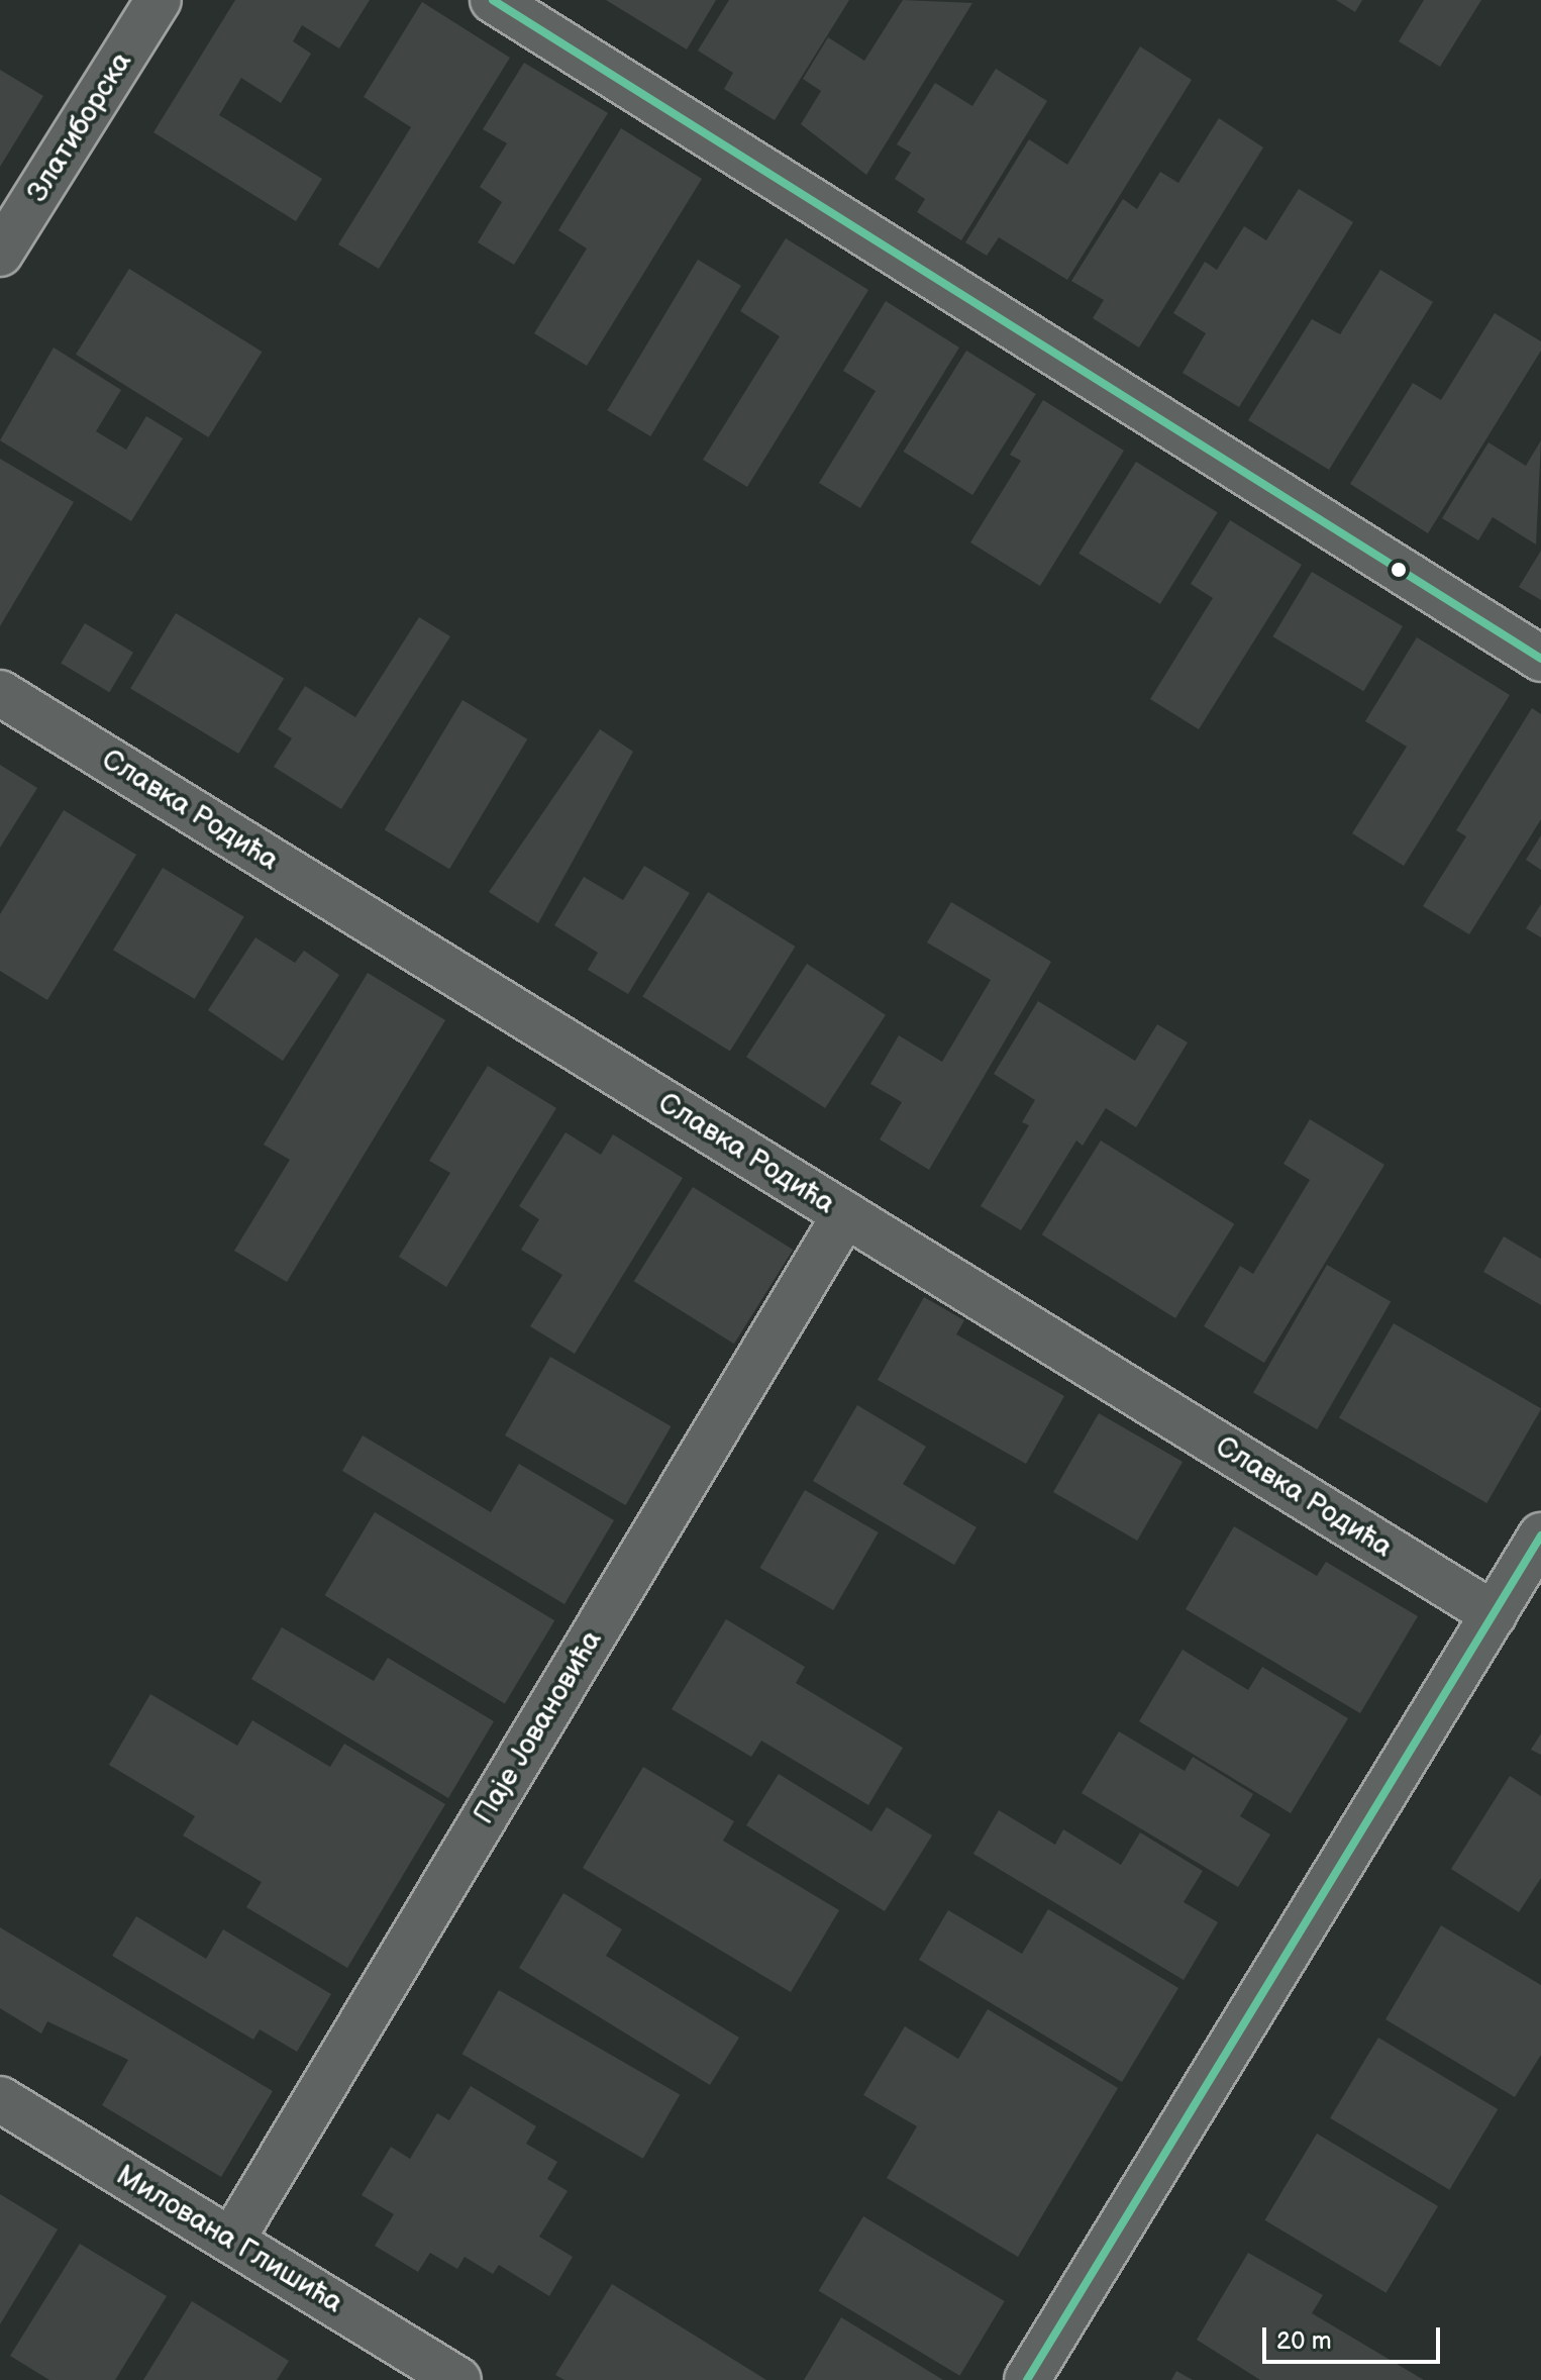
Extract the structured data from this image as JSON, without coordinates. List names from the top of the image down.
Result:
{
  "streets": {
    "street": [
      "Златиборска",
      "Славка Родића",
      "Паје Јовановића",
      "Милована Глишића"
    ]
  },
  "crossings": [
    ["Славка Родића", "Паје Јовановића"],
    ["Паје Јовановића", "Милована Глишића"]
  ],
  "scale_bar": "20 m"
}
